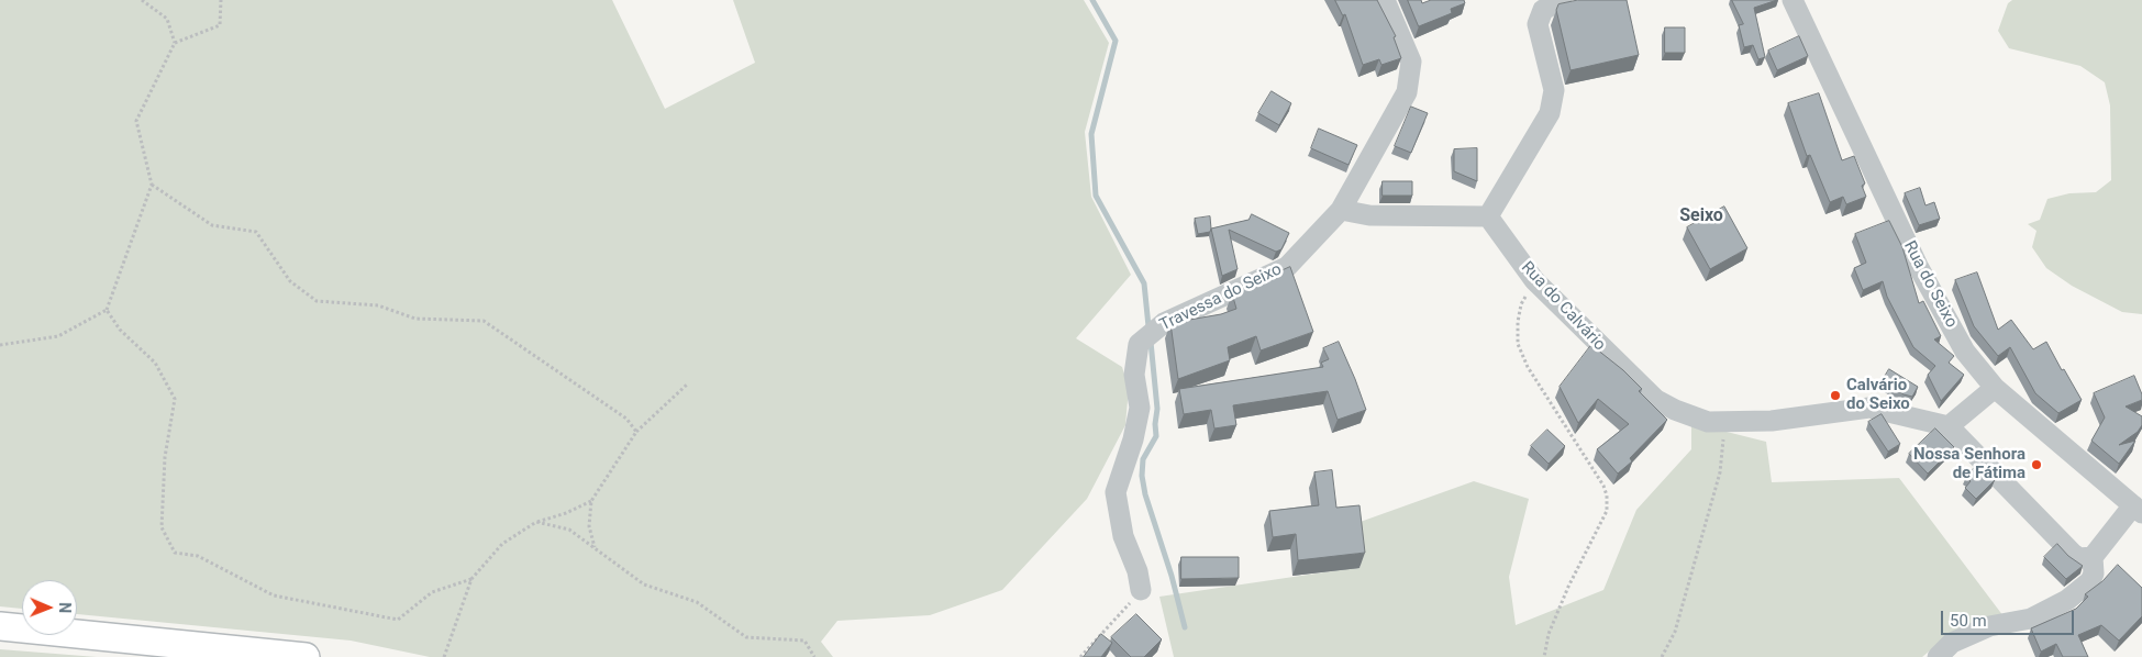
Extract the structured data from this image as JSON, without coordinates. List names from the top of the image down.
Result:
{
  "streets": {
    "street": ["Rua do Seixo", "Travessa do Seixo", "Rua do Calvário"]
  },
  "districts": ["Seixo"],
  "places": ["Calvário do Seixo", "Nossa Senhora de Fátima"],
  "scale_bar": "50 m",
  "north": "right"
}
